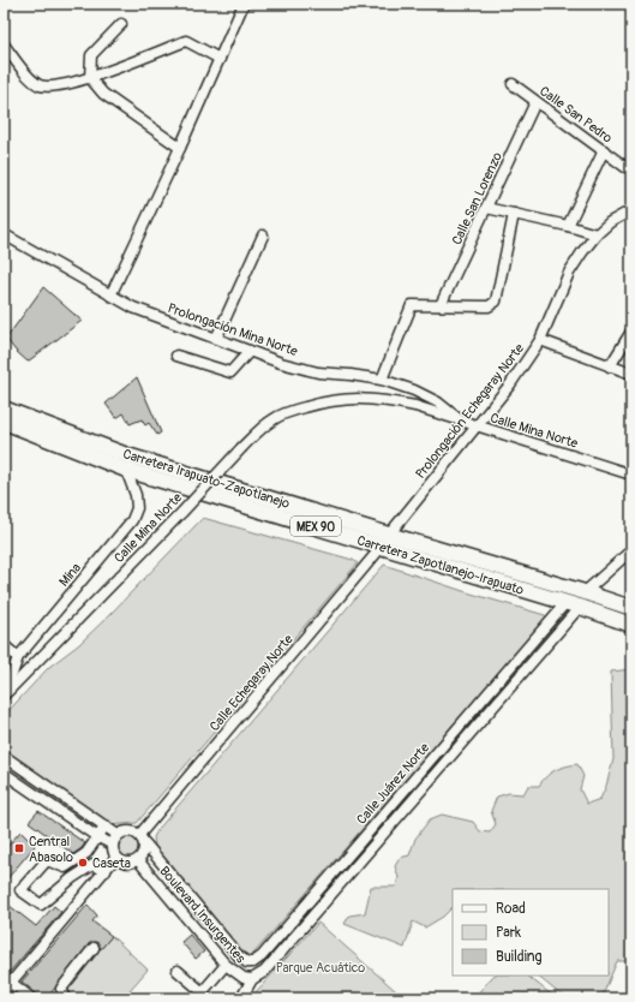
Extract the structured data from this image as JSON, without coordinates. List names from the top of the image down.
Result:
{
  "streets": {
    "highway": ["Carretera Irapuato-Zapotlanejo", "MEX 90", "Carretera Zapotlanejo-Irapuato"],
    "street": [
      "Calle San Pedro",
      "Calle San Lorenzo",
      "Prolongación Mina Norte",
      "Prolongación Echegaray Norte",
      "Calle Mina Norte",
      "Mina",
      "Calle Echegaray Norte",
      "Calle Juárez Norte",
      "Boulevard Insurgentes"
    ]
  },
  "crossings": [
    ["Calle San Pedro", "Calle San Lorenzo"],
    ["Prolongación Mina Norte", "Calle Mina Norte"],
    ["Prolongación Echegaray Norte", "Calle Mina Norte"],
    ["Prolongación Echegaray Norte", "Carretera Irapuato-Zapotlanejo"],
    ["Prolongación Echegaray Norte", "Carretera Zapotlanejo-Irapuato"],
    ["Prolongación Echegaray Norte", "Calle Echegaray Norte"],
    ["Calle Mina Norte", "Mina"],
    ["Carretera Irapuato-Zapotlanejo", "Carretera Zapotlanejo-Irapuato"],
    ["Carretera Irapuato-Zapotlanejo", "Calle Echegaray Norte"],
    ["Carretera Zapotlanejo-Irapuato", "Mina"],
    ["Carretera Zapotlanejo-Irapuato", "Calle Echegaray Norte"],
    ["Carretera Zapotlanejo-Irapuato", "Calle Juárez Norte"],
    ["Calle Echegaray Norte", "Boulevard Insurgentes"],
    ["Calle Juárez Norte", "Boulevard Insurgentes"]
  ],
  "parks": ["Parque Acuático"],
  "places": {
    "transit": ["Central Abasolo"],
    "other": ["Caseta"]
  },
  "legend": ["Road", "Park", "Building"]
}
